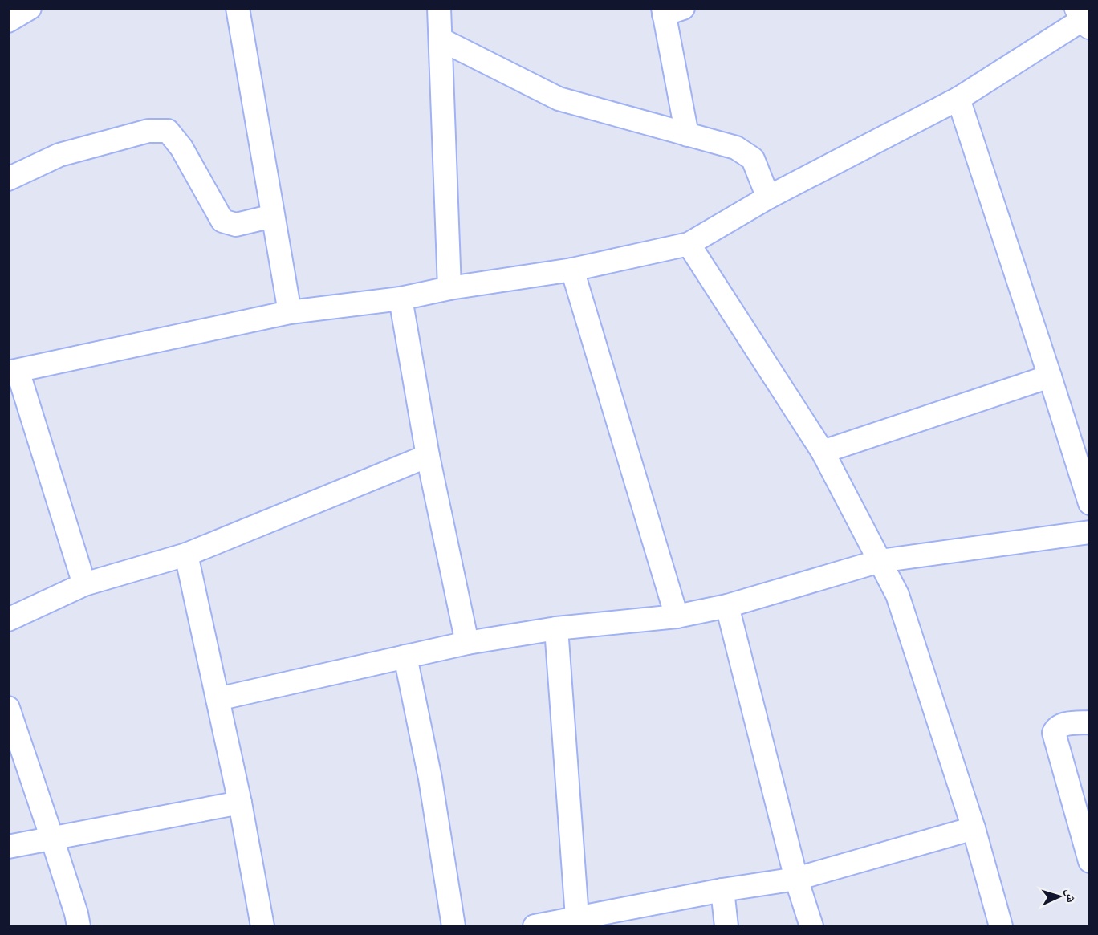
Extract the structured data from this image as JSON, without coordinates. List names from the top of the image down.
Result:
{
  "north": "right"
}
